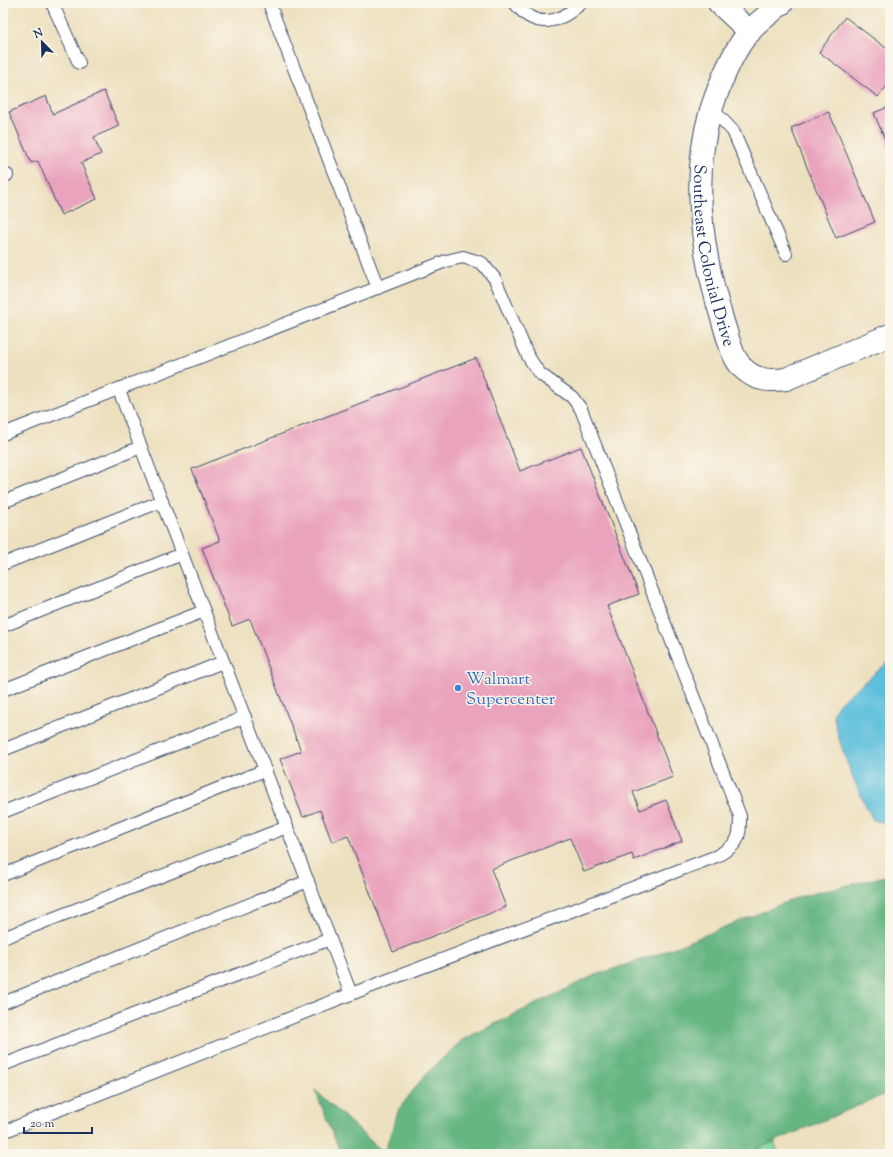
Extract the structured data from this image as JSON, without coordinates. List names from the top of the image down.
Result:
{
  "streets": {
    "street": ["Southeast Colonial Drive"]
  },
  "places": ["Walmart Supercenter"],
  "scale_bar": "20 m",
  "north": "top left"
}
